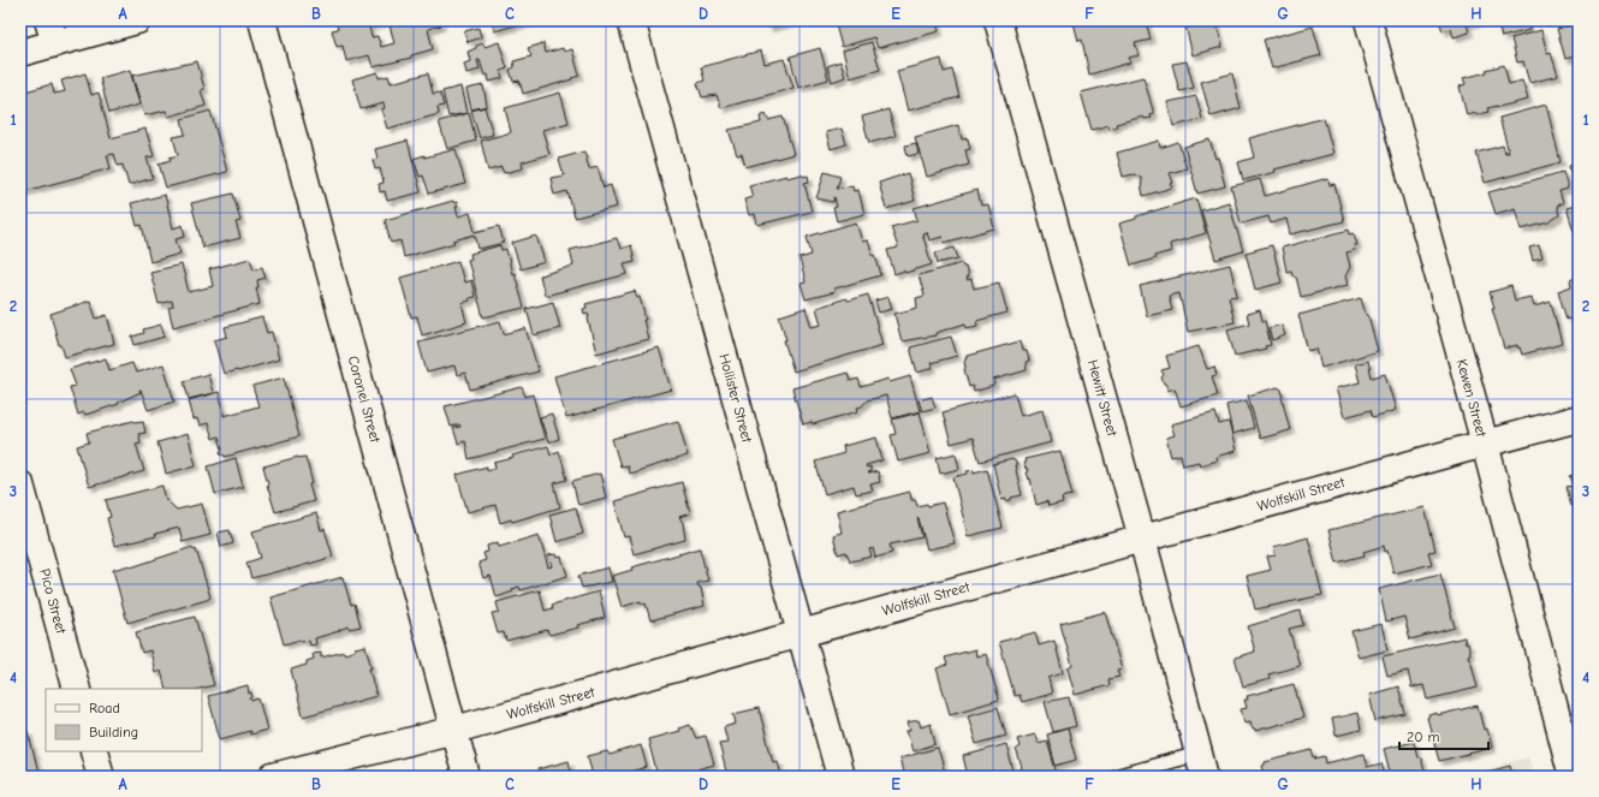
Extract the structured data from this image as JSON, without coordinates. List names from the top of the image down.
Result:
{
  "streets": {
    "street": [
      "Hollister Street",
      "Hewitt Street",
      "Kewen Street",
      "Coronel Street",
      "Wolfskill Street",
      "Pico Street"
    ]
  },
  "crossings": [
    ["Hollister Street", "Wolfskill Street"],
    ["Hewitt Street", "Wolfskill Street"],
    ["Kewen Street", "Wolfskill Street"],
    ["Coronel Street", "Wolfskill Street"]
  ],
  "legend": ["Road", "Building"],
  "scale_bar": "20 m",
  "grid": {
    "columns": [
      "A",
      "B",
      "C",
      "D",
      "E",
      "F",
      "G",
      "H"
    ],
    "rows": [
      "1",
      "2",
      "3",
      "4"
    ]
  }
}
